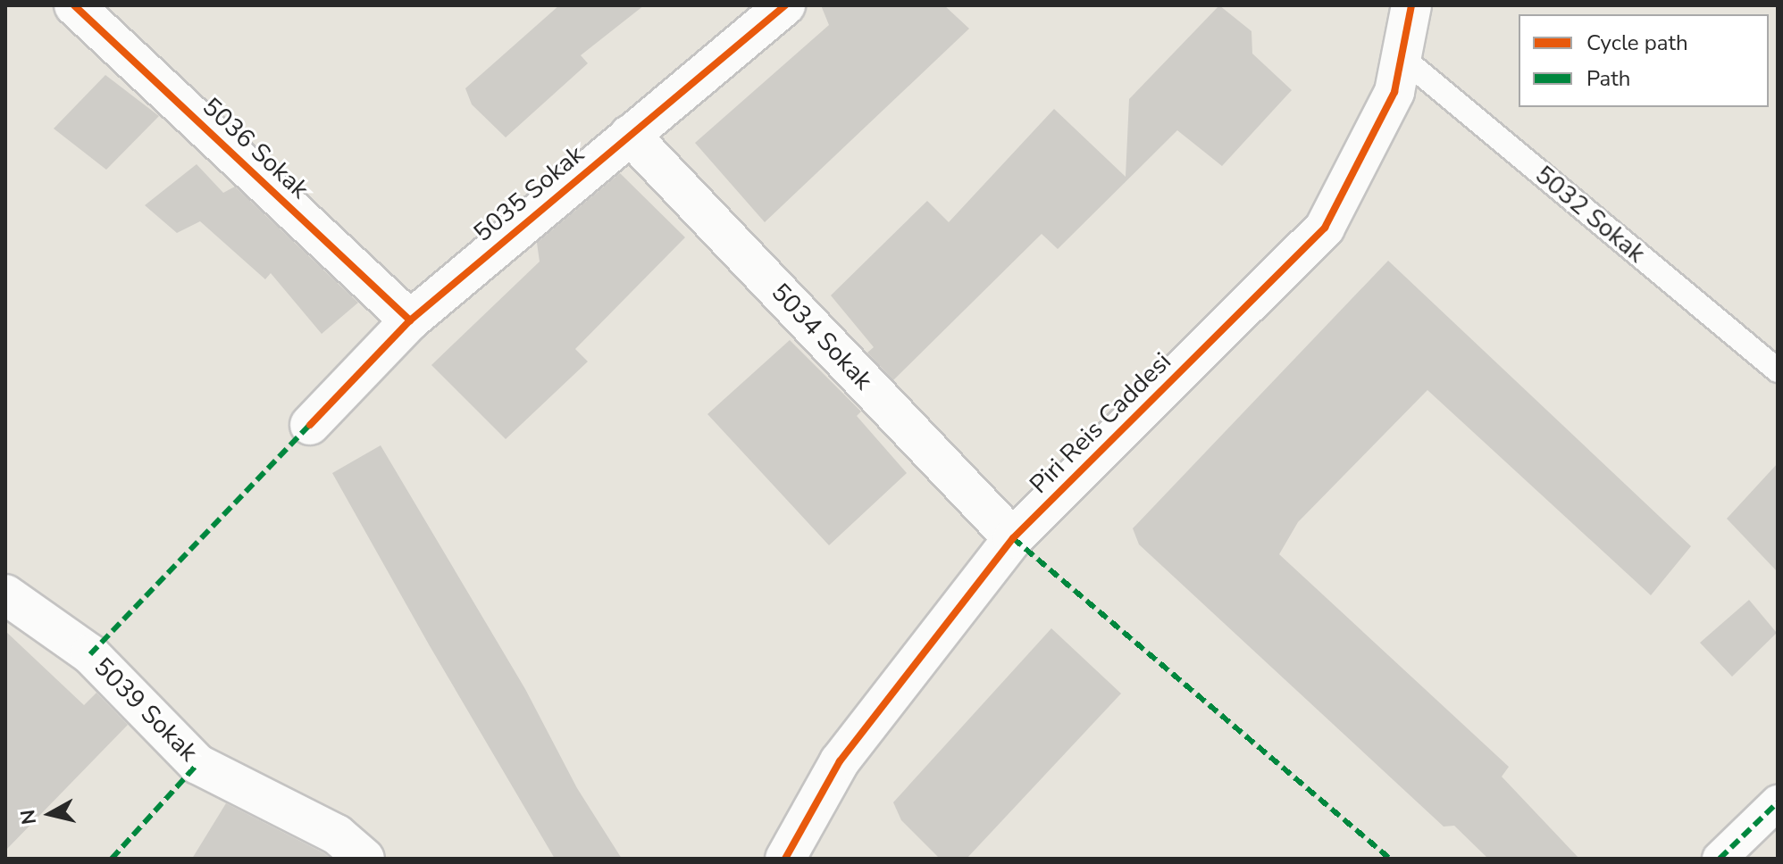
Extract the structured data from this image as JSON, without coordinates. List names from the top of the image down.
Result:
{
  "streets": {
    "street": [
      "5036 Sokak",
      "5035 Sokak",
      "5034 Sokak",
      "Piri Reis Caddesi",
      "5039 Sokak"
    ],
    "lane": ["5032 Sokak"]
  },
  "crossings": [
    ["5036 Sokak", "5035 Sokak"],
    ["5035 Sokak", "5034 Sokak"],
    ["5032 Sokak", "Piri Reis Caddesi"],
    ["5034 Sokak", "Piri Reis Caddesi"]
  ],
  "legend": ["Cycle path", "Path"],
  "north": "left"
}
